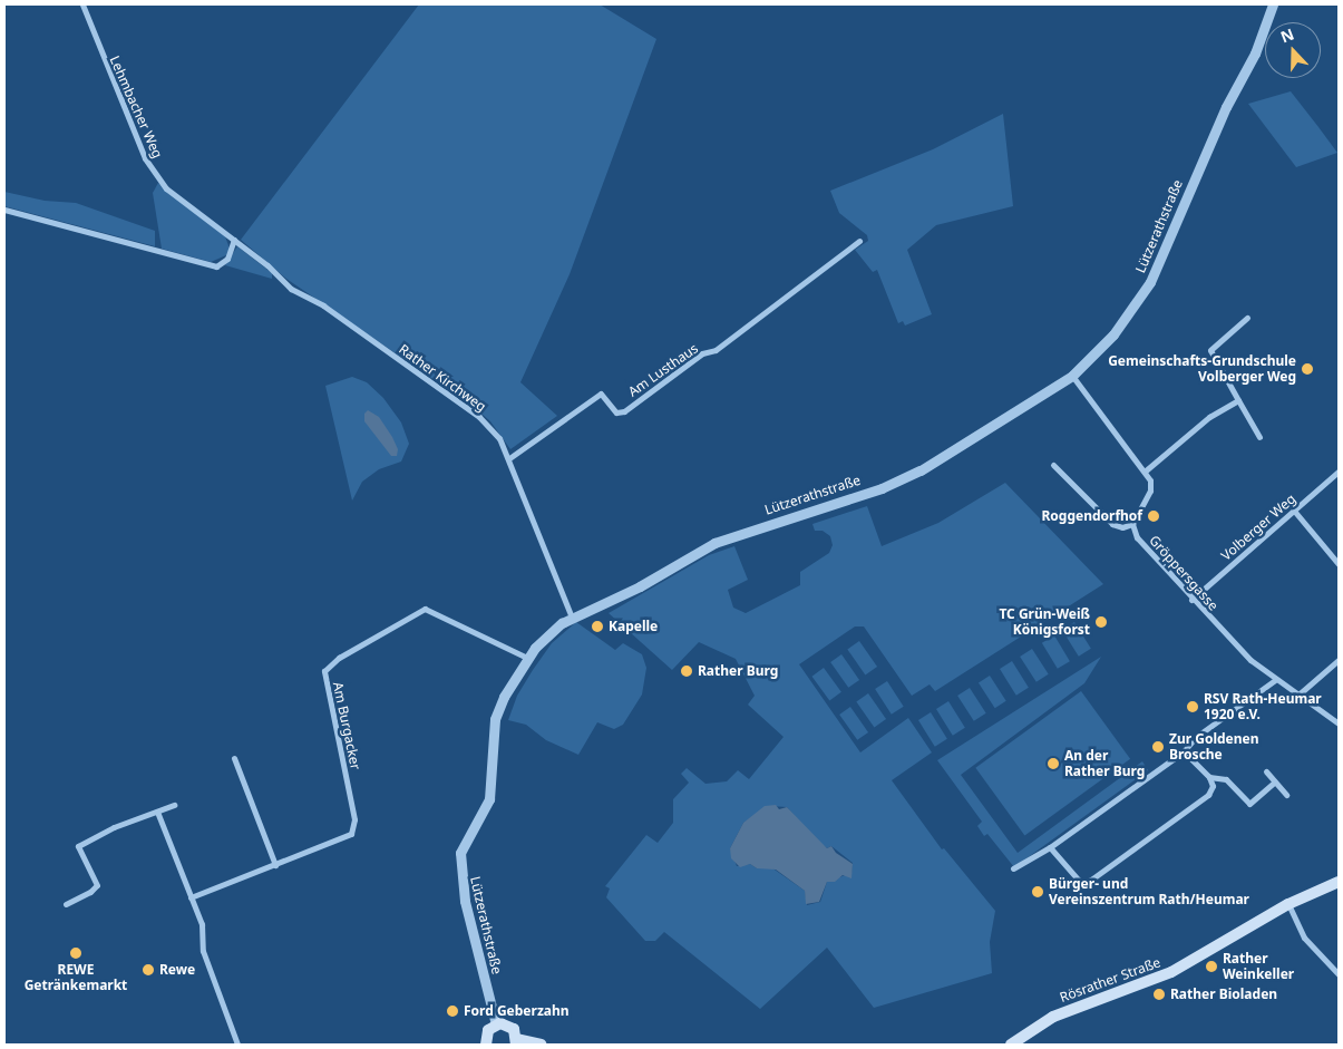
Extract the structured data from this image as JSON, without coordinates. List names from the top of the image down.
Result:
{
  "streets": {
    "main road": ["Rösrather Straße"],
    "street": [
      "Lehmbacher Weg",
      "Lützerathstraße",
      "Am Lusthaus",
      "Rather Kirchweg",
      "Volberger Weg",
      "Gröppersgasse",
      "Am Burgacker"
    ]
  },
  "crossings": [
    ["Lehmbacher Weg", "Rather Kirchweg"],
    ["Lützerathstraße", "Rather Kirchweg"],
    ["Lützerathstraße", "Am Burgacker"],
    ["Am Lusthaus", "Rather Kirchweg"],
    ["Volberger Weg", "Gröppersgasse"]
  ],
  "places": [
    "Gemeinschafts-Grundschule Volberger Weg",
    "Roggendorfhof",
    "TC Grün-Weiß Königsforst",
    "Kapelle",
    "Rather Burg",
    "RSV Rath-Heumar 1920 e.V.",
    "Zur Goldenen Brosche",
    "An der Rather Burg",
    "Bürger- und Vereinszentrum Rath/Heumar",
    "REWE Getränkemarkt",
    "Rather Weinkeller",
    "Rewe",
    "Rather Bioladen",
    "Ford Geberzahn"
  ],
  "north": "top"
}
